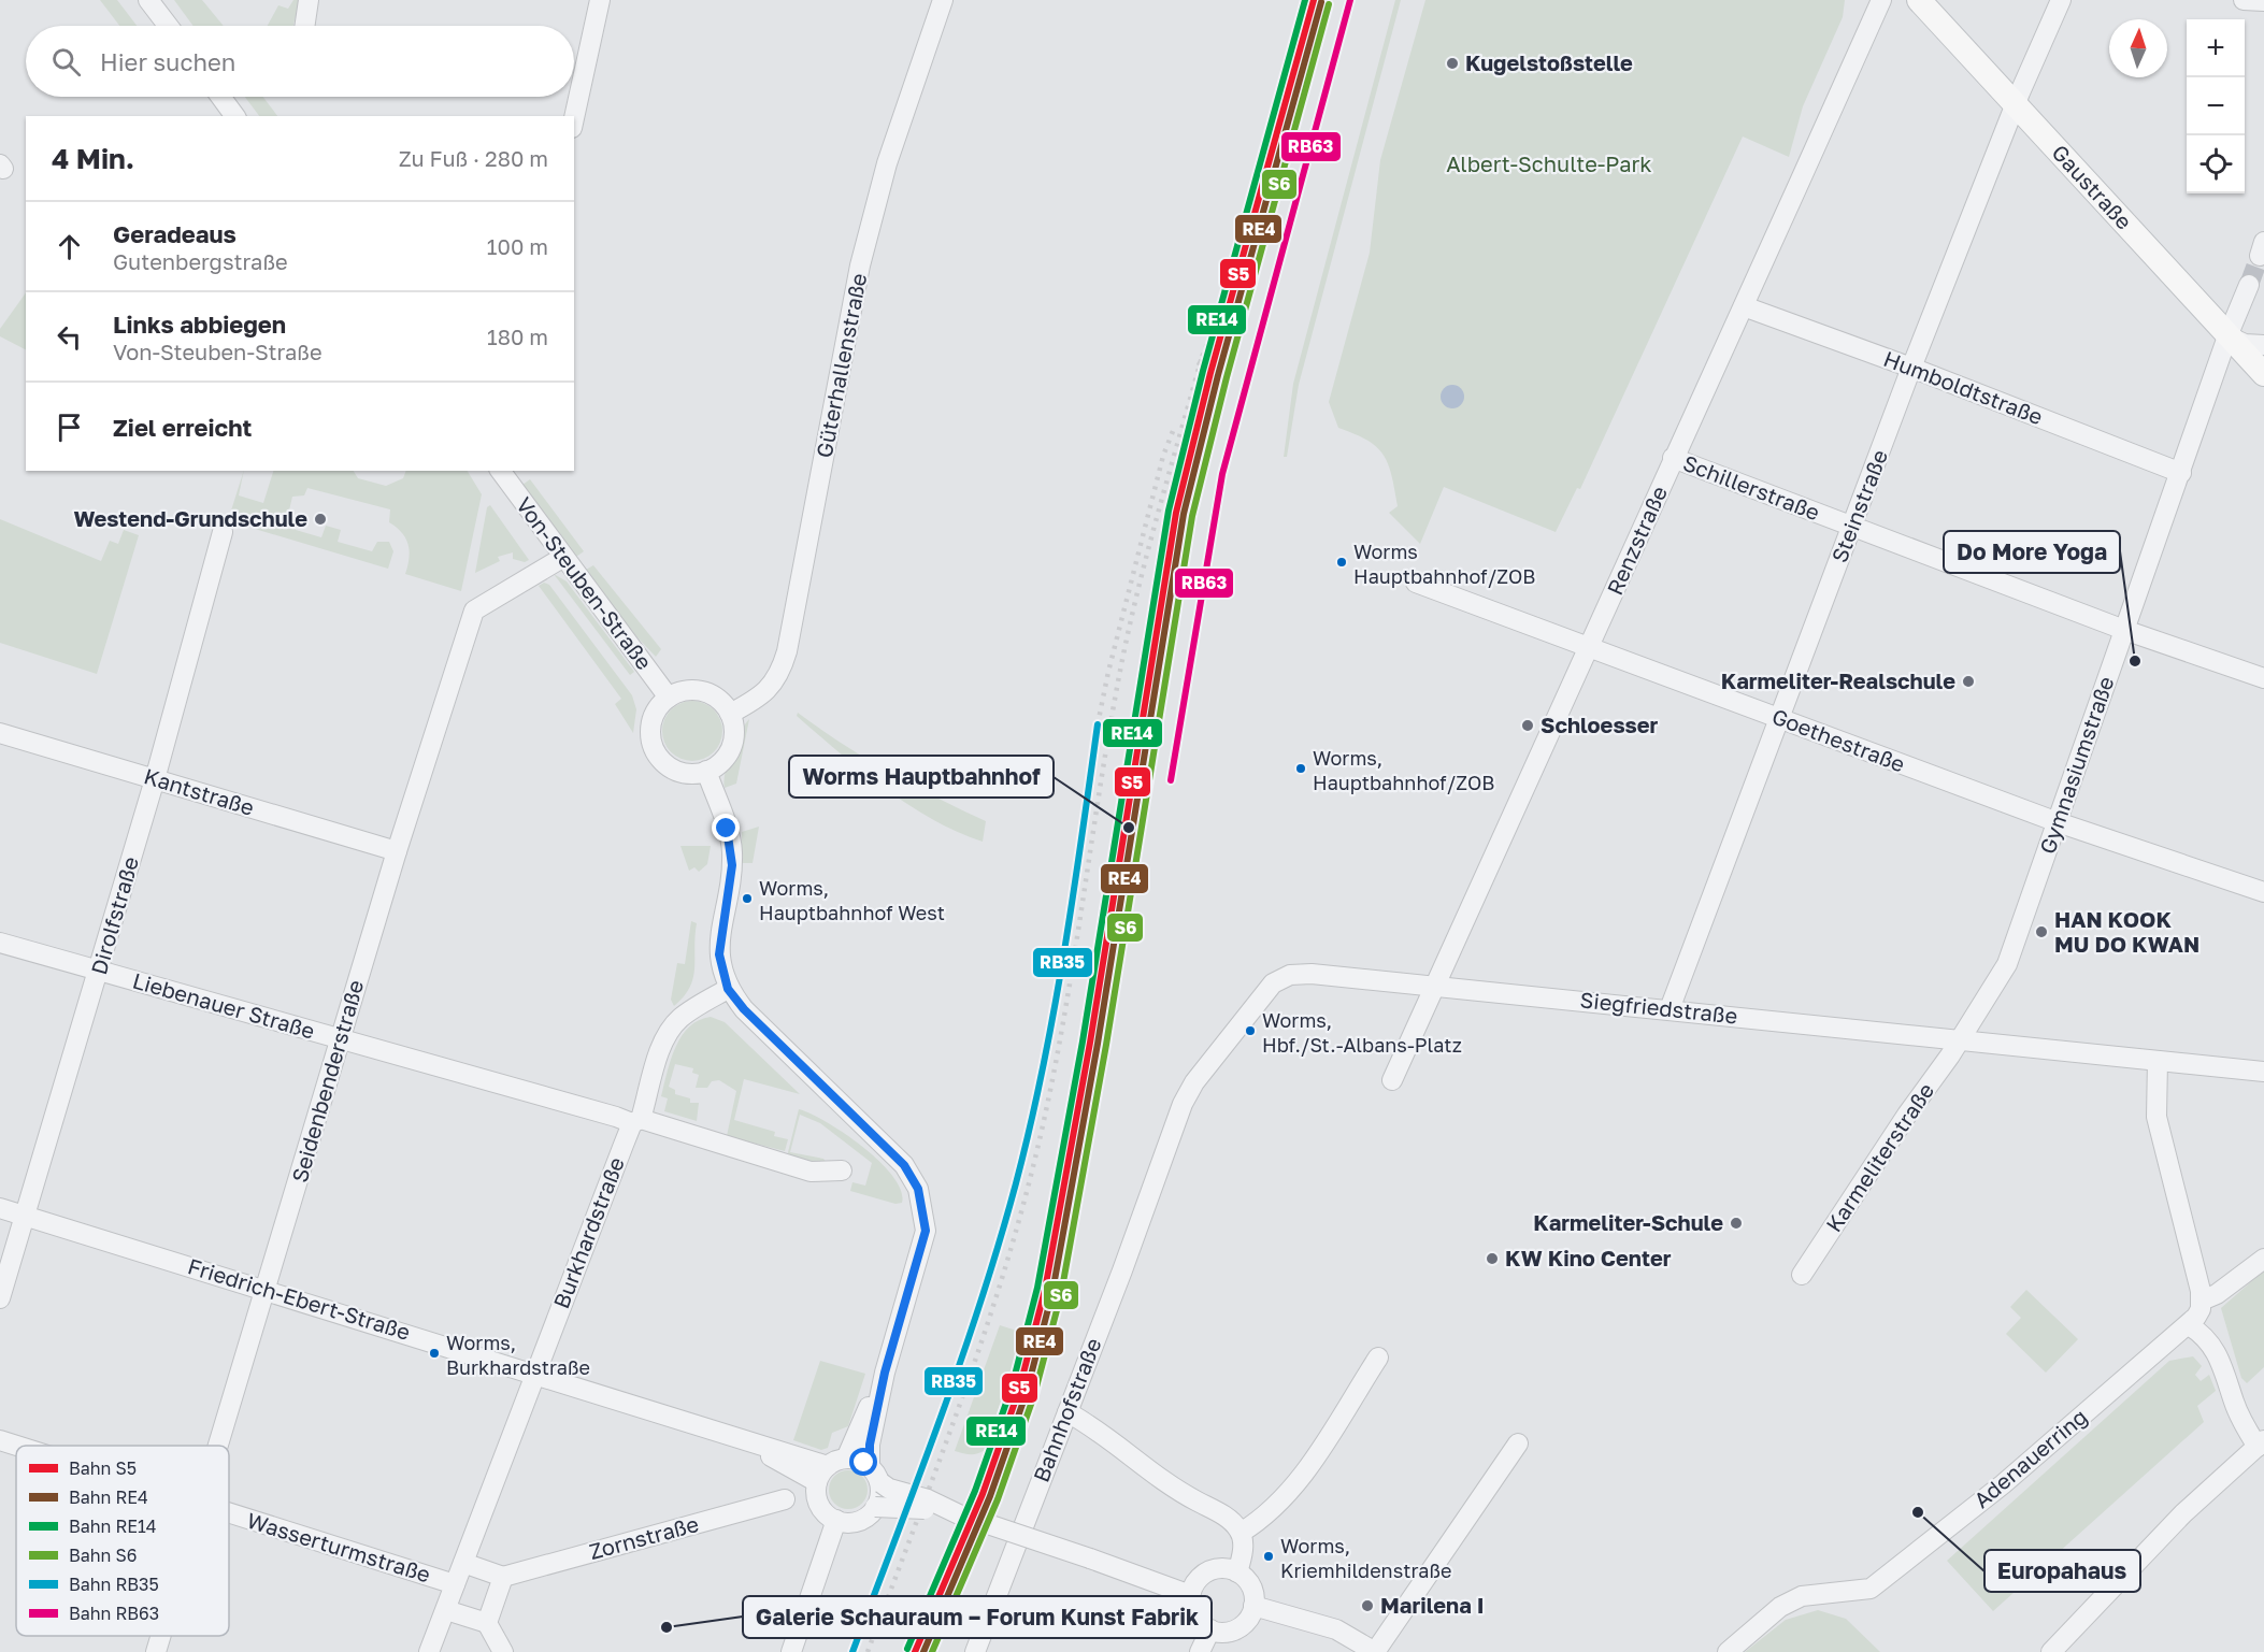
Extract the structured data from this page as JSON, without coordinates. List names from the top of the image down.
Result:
{
  "streets": {
    "main road": ["Gaustraße"],
    "street": [
      "Güterhallenstraße",
      "Humboldtstraße",
      "Schillerstraße",
      "Steinstraße",
      "Renzstraße",
      "Von-Steuben-Straße",
      "Goethestraße",
      "Gymnasiumstraße",
      "Kantstraße",
      "Dirolfstraße",
      "Liebenauer Straße",
      "Siegfriedstraße",
      "Seidenbenderstraße",
      "Karmeliterstraße",
      "Burkhardstraße",
      "Friedrich-Ebert-Straße",
      "Bahnhofstraße",
      "Adenauerring",
      "Zornstraße",
      "Wasserturmstraße"
    ]
  },
  "crossings": [
    ["Gaustraße", "Steinstraße"],
    ["Gaustraße", "Gymnasiumstraße"],
    ["Güterhallenstraße", "Von-Steuben-Straße"],
    ["Humboldtstraße", "Steinstraße"],
    ["Humboldtstraße", "Renzstraße"],
    ["Humboldtstraße", "Gymnasiumstraße"],
    ["Schillerstraße", "Steinstraße"],
    ["Schillerstraße", "Renzstraße"],
    ["Schillerstraße", "Gymnasiumstraße"],
    ["Steinstraße", "Goethestraße"],
    ["Steinstraße", "Siegfriedstraße"],
    ["Renzstraße", "Goethestraße"],
    ["Renzstraße", "Siegfriedstraße"],
    ["Von-Steuben-Straße", "Seidenbenderstraße"],
    ["Goethestraße", "Gymnasiumstraße"],
    ["Gymnasiumstraße", "Siegfriedstraße"],
    ["Gymnasiumstraße", "Karmeliterstraße"],
    ["Kantstraße", "Dirolfstraße"],
    ["Kantstraße", "Seidenbenderstraße"],
    ["Dirolfstraße", "Liebenauer Straße"],
    ["Dirolfstraße", "Friedrich-Ebert-Straße"],
    ["Liebenauer Straße", "Seidenbenderstraße"],
    ["Liebenauer Straße", "Burkhardstraße"],
    ["Siegfriedstraße", "Karmeliterstraße"],
    ["Siegfriedstraße", "Bahnhofstraße"],
    ["Seidenbenderstraße", "Friedrich-Ebert-Straße"],
    ["Burkhardstraße", "Friedrich-Ebert-Straße"],
    ["Burkhardstraße", "Wasserturmstraße"]
  ],
  "parks": ["Albert-Schulte-Park"],
  "places": [
    "Kugelstoßstelle",
    "Westend-Grundschule",
    "Worms Hauptbahnhof/ZOB",
    "Do More Yoga",
    "Karmeliter-Realschule",
    "Schloesser",
    "Worms, Hauptbahnhof/ZOB",
    "Worms Hauptbahnhof",
    "Worms, Hauptbahnhof West",
    "HAN KOOK MU DO KWAN",
    "Worms, Hbf./St.-Albans-Platz",
    "Karmeliter-Schule",
    "KW Kino Center",
    "Worms, Burkhardstraße",
    "Europahaus",
    "Worms, Kriemhildenstraße",
    "Marilena I",
    "Galerie Schauraum – Forum Kunst Fabrik"
  ],
  "lines": [
    "rail line S5",
    "rail line RE14",
    "rail line RB63",
    "rail line RE4",
    "rail line S6",
    "rail line RB35"
  ],
  "legend": [
    "Bahn S5",
    "Bahn RE4",
    "Bahn RE14",
    "Bahn S6",
    "Bahn RB35",
    "Bahn RB63"
  ],
  "north": "top",
  "page": {
    "map_buttons": ["+", "−"],
    "search": "Hier suchen",
    "heading": ["4 Min.", "Zu Fuß · 280 m"],
    "list": [
      ["Geradeaus", "Gutenbergstraße", "100 m"],
      ["Links abbiegen", "Von-Steuben-Straße", "180 m"],
      "Ziel erreicht"
    ]
  }
}
